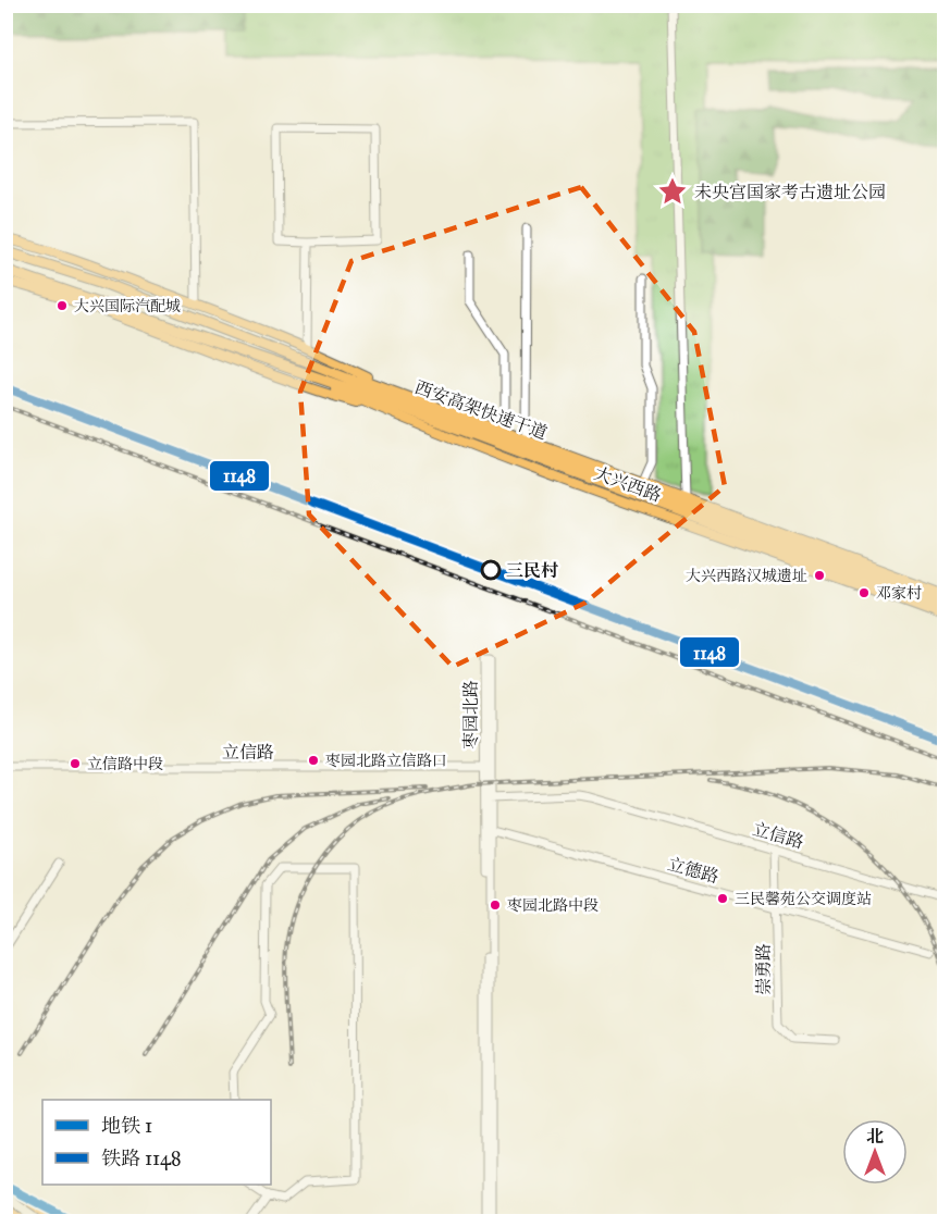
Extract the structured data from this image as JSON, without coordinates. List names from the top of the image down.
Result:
{
  "streets": {
    "highway": ["西安高架快速干道"],
    "main road": ["大兴西路"],
    "street": [
      "枣园北路",
      "立信路",
      "立德路",
      "崇勇路"
    ]
  },
  "crossings": [
    ["西安高架快速干道", "大兴西路"],
    ["枣园北路", "立信路"],
    ["枣园北路", "立德路"],
    ["立信路", "崇勇路"],
    ["立德路", "崇勇路"]
  ],
  "places": {
    "place": ["未央宫国家考古遗址公园"],
    "other": [
      "大兴国际汽配城",
      "三民村",
      "大兴西路汉城遗址",
      "邓家村",
      "枣园北路立信路口",
      "立信路中段",
      "三民馨苑公交调度站",
      "枣园北路中段"
    ]
  },
  "lines": ["rail line 1148", "metro line 1"],
  "legend": ["地铁 1", "铁路 1148"],
  "north": "top"
}
